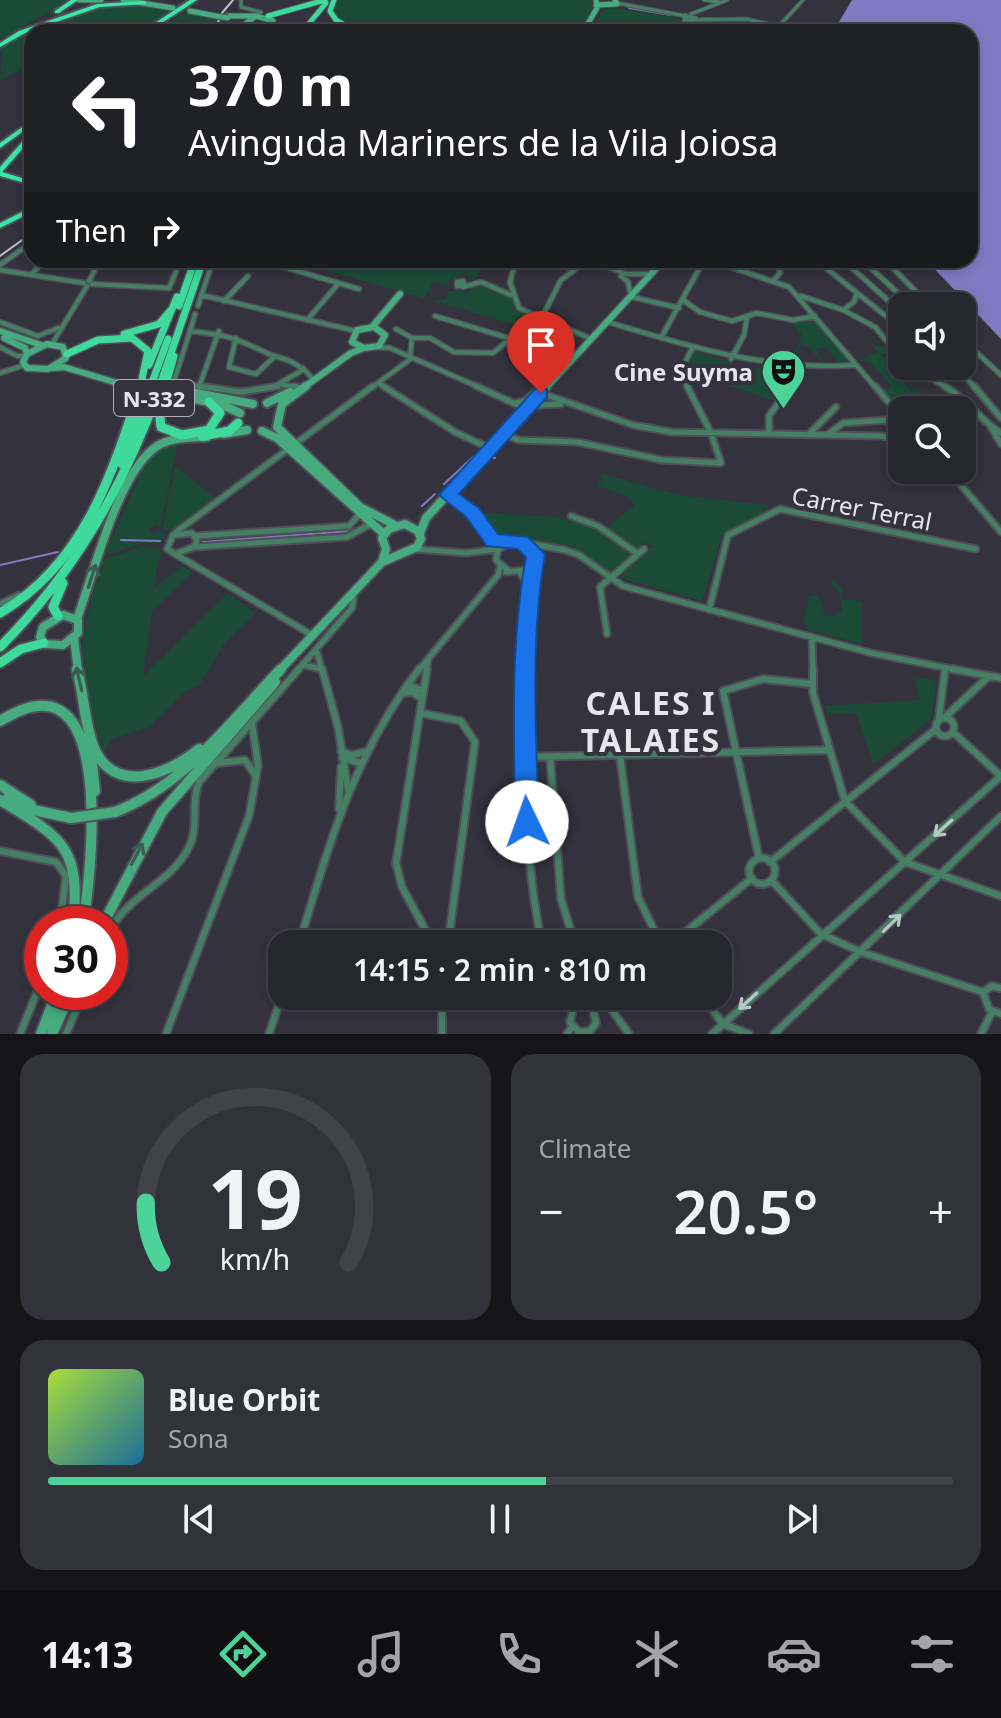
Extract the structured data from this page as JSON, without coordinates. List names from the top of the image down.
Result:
{
  "streets": {
    "highway": ["N-332"],
    "street": ["Carrer Terral"]
  },
  "districts": ["CALES I TALAIES"],
  "places": {
    "theatre": ["Cine Suyma"]
  },
  "page": {
    "turn": ["370 m", "Avinguda Mariners de la Vila Joiosa"],
    "then": "Then",
    "limit": "30",
    "trip": "14:15 · 2 min · 810 m",
    "tile": "Climate",
    "heat": ["−", "20.5°", "+"],
    "song": ["Blue Orbit", "Sona"],
    "tabs": "14:13",
    "gauge": ["19", "km/h"]
  }
}
